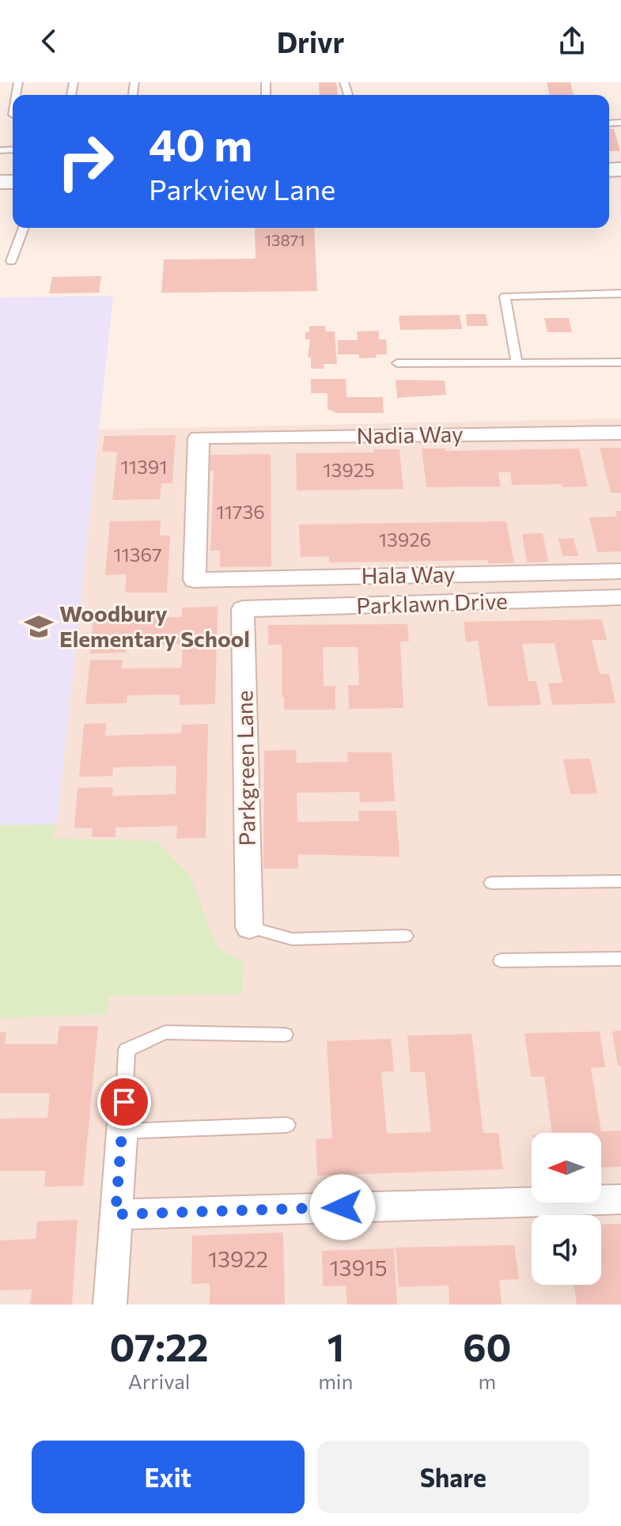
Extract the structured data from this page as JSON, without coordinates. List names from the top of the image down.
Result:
{
  "streets": {
    "street": [
      "Nadia Way",
      "Hala Way",
      "Parklawn Drive",
      "Parkgreen Lane"
    ]
  },
  "crossings": [
    ["Nadia Way", "Hala Way"],
    ["Parklawn Drive", "Parkgreen Lane"]
  ],
  "places": {
    "school or university": ["Woodbury Elementary School"]
  },
  "house_numbers": [
    "13871",
    "11391",
    "13925",
    "11736",
    "13926",
    "11367",
    "13922",
    "13915"
  ],
  "north": "left",
  "page": {
    "header": "Drivr",
    "turn": ["40 m", "Parkview Lane"],
    "eta": [
      "07:22",
      "Arrival",
      "1",
      "min",
      "60",
      "m"
    ],
    "buttons": ["Exit", "Share"]
  }
}
